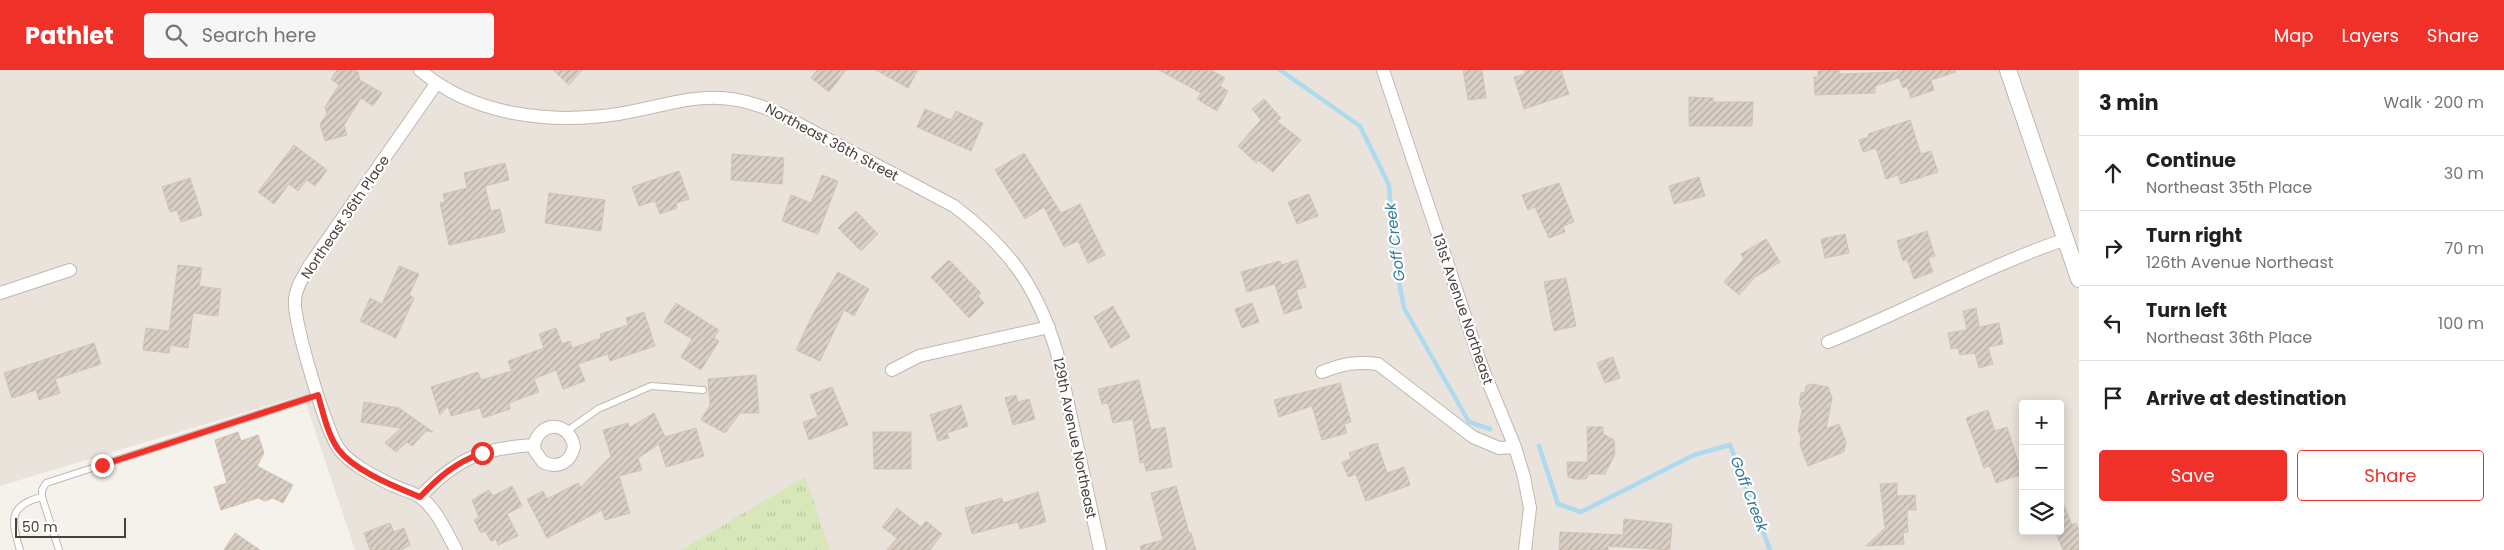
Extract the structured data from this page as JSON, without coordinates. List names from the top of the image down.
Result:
{
  "streets": {
    "street": [
      "Northeast 36th Street",
      "Northeast 36th Place",
      "131st Avenue Northeast",
      "129th Avenue Northeast"
    ]
  },
  "crossings": [
    ["Northeast 36th Street", "Northeast 36th Place"],
    ["Northeast 36th Street", "129th Avenue Northeast"]
  ],
  "water": ["Goff Creek"],
  "scale_bar": "50 m",
  "page": {
    "header": "Pathlet",
    "search": "Search here",
    "nav": ["Map", "Layers", "Share"],
    "heading": ["3 min", "Walk · 200 m"],
    "list": [
      ["Continue", "Northeast 35th Place", "30 m"],
      ["Turn right", "126th Avenue Northeast", "70 m"],
      ["Turn left", "Northeast 36th Place", "100 m"],
      "Arrive at destination"
    ],
    "map_buttons": ["+", "−"],
    "buttons": ["Save", "Share"],
    "scale": "50 m"
  }
}
